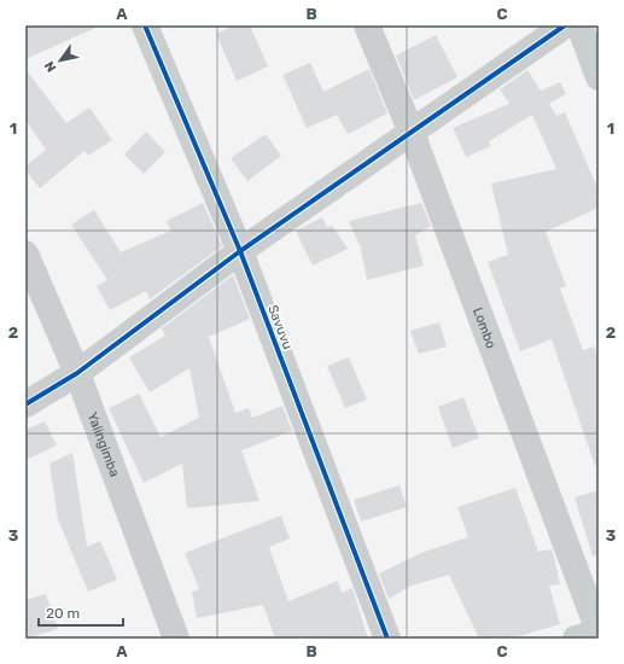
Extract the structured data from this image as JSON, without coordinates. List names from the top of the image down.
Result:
{
  "streets": {
    "street": ["Savuvu", "Lombo", "Yalingimba"]
  },
  "scale_bar": "20 m",
  "north": "bottom left",
  "grid": {
    "columns": ["A", "B", "C"],
    "rows": ["1", "2", "3"]
  }
}
